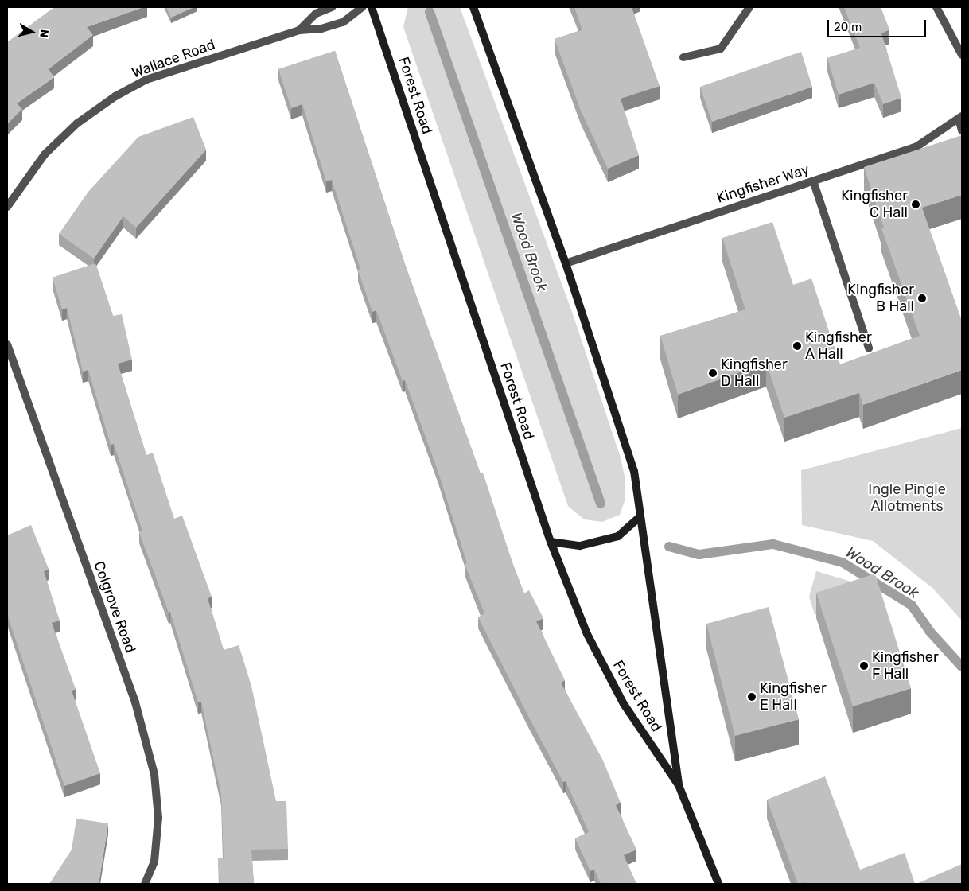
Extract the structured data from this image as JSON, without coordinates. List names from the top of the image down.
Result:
{
  "streets": {
    "main road": ["Forest Road"],
    "street": ["Wallace Road", "Kingfisher Way", "Colgrove Road"]
  },
  "crossings": [
    ["Forest Road", "Kingfisher Way"]
  ],
  "water": ["Wood Brook"],
  "parks": ["Ingle Pingle Allotments"],
  "places": [
    "Kingfisher C Hall",
    "Kingfisher B Hall",
    "Kingfisher A Hall",
    "Kingfisher D Hall",
    "Kingfisher F Hall",
    "Kingfisher E Hall"
  ],
  "scale_bar": "20 m",
  "north": "right"
}
